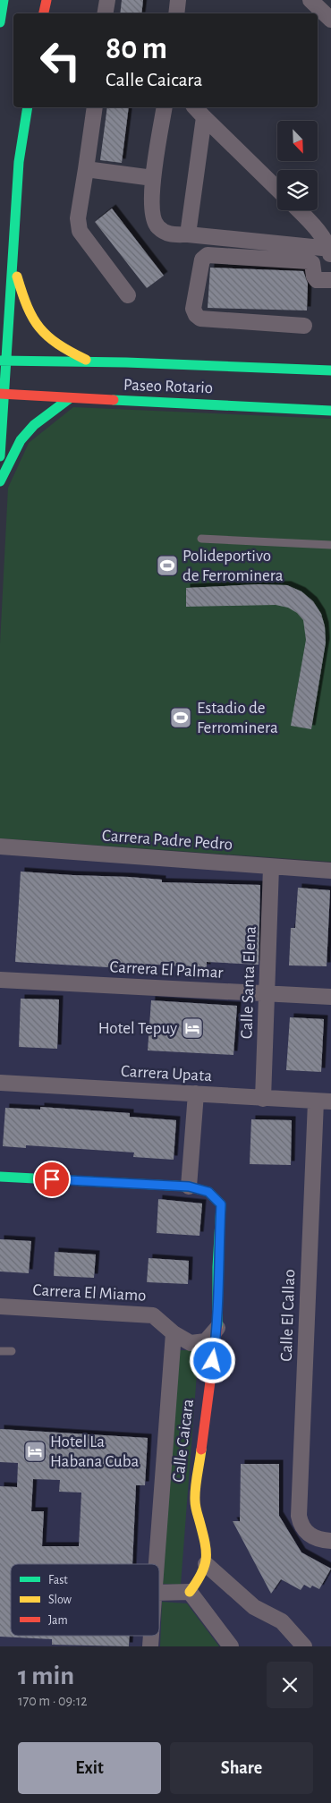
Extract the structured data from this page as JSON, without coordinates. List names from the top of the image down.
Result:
{
  "streets": {
    "street": [
      "Paseo Rotario",
      "Carrera Padre Pedro",
      "Carrera El Palmar",
      "Calle Santa Elena",
      "Carrera Upata",
      "Carrera El Miamo",
      "Calle El Callao",
      "Calle Caicara"
    ]
  },
  "crossings": [
    ["Carrera Padre Pedro", "Calle Santa Elena"],
    ["Carrera El Palmar", "Calle Santa Elena"],
    ["Calle Santa Elena", "Carrera Upata"],
    ["Carrera Upata", "Calle El Callao"],
    ["Carrera El Miamo", "Calle Caicara"]
  ],
  "places": {
    "sports": ["Polideportivo de Ferrominera", "Estadio de Ferrominera"],
    "hotel": ["Hotel Tepuy", "Hotel La Habana Cuba"]
  },
  "legend": ["Fast", "Slow", "Jam"],
  "north": "bottom right",
  "page": {
    "turn": ["80 m", "Calle Caicara"],
    "heading": ["1 min", "170 m · 09:12"],
    "buttons": ["Exit", "Share"]
  }
}
